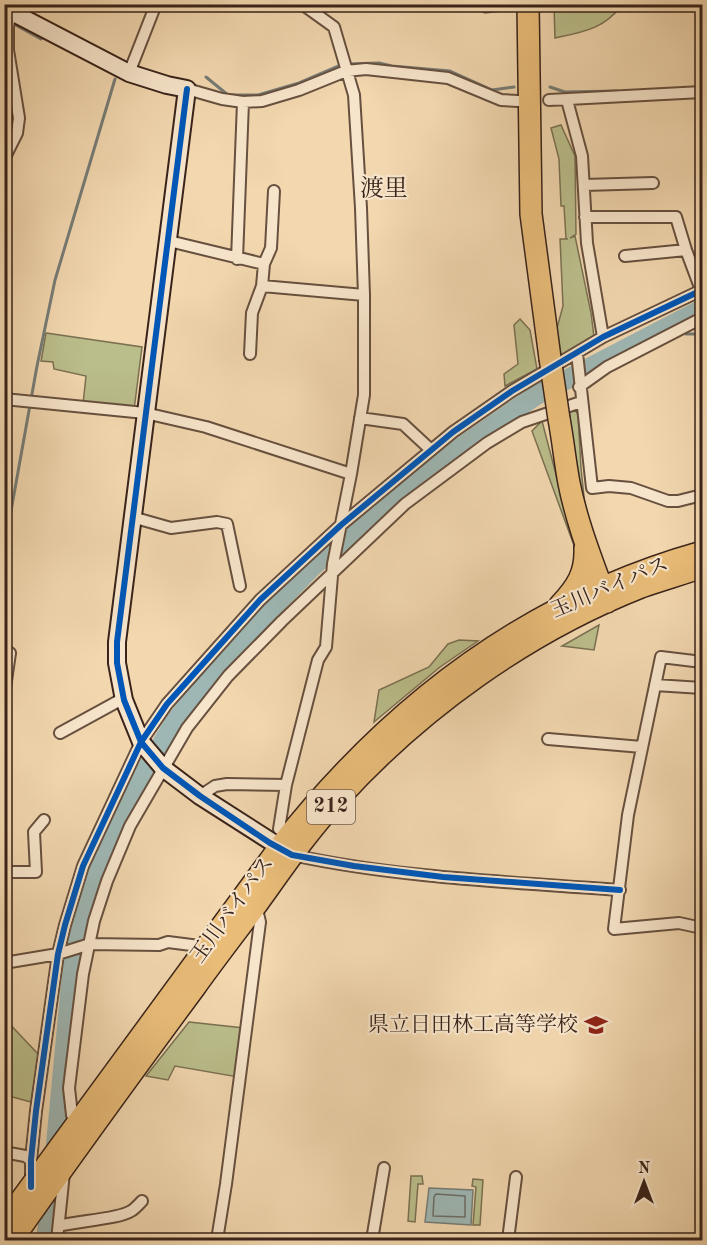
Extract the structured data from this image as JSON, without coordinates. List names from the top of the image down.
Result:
{
  "streets": {
    "highway": ["玉川バイパス", "212"]
  },
  "districts": ["渡里"],
  "places": {
    "school or university": ["県立日田林工高等学校"]
  },
  "north": "top"
}
